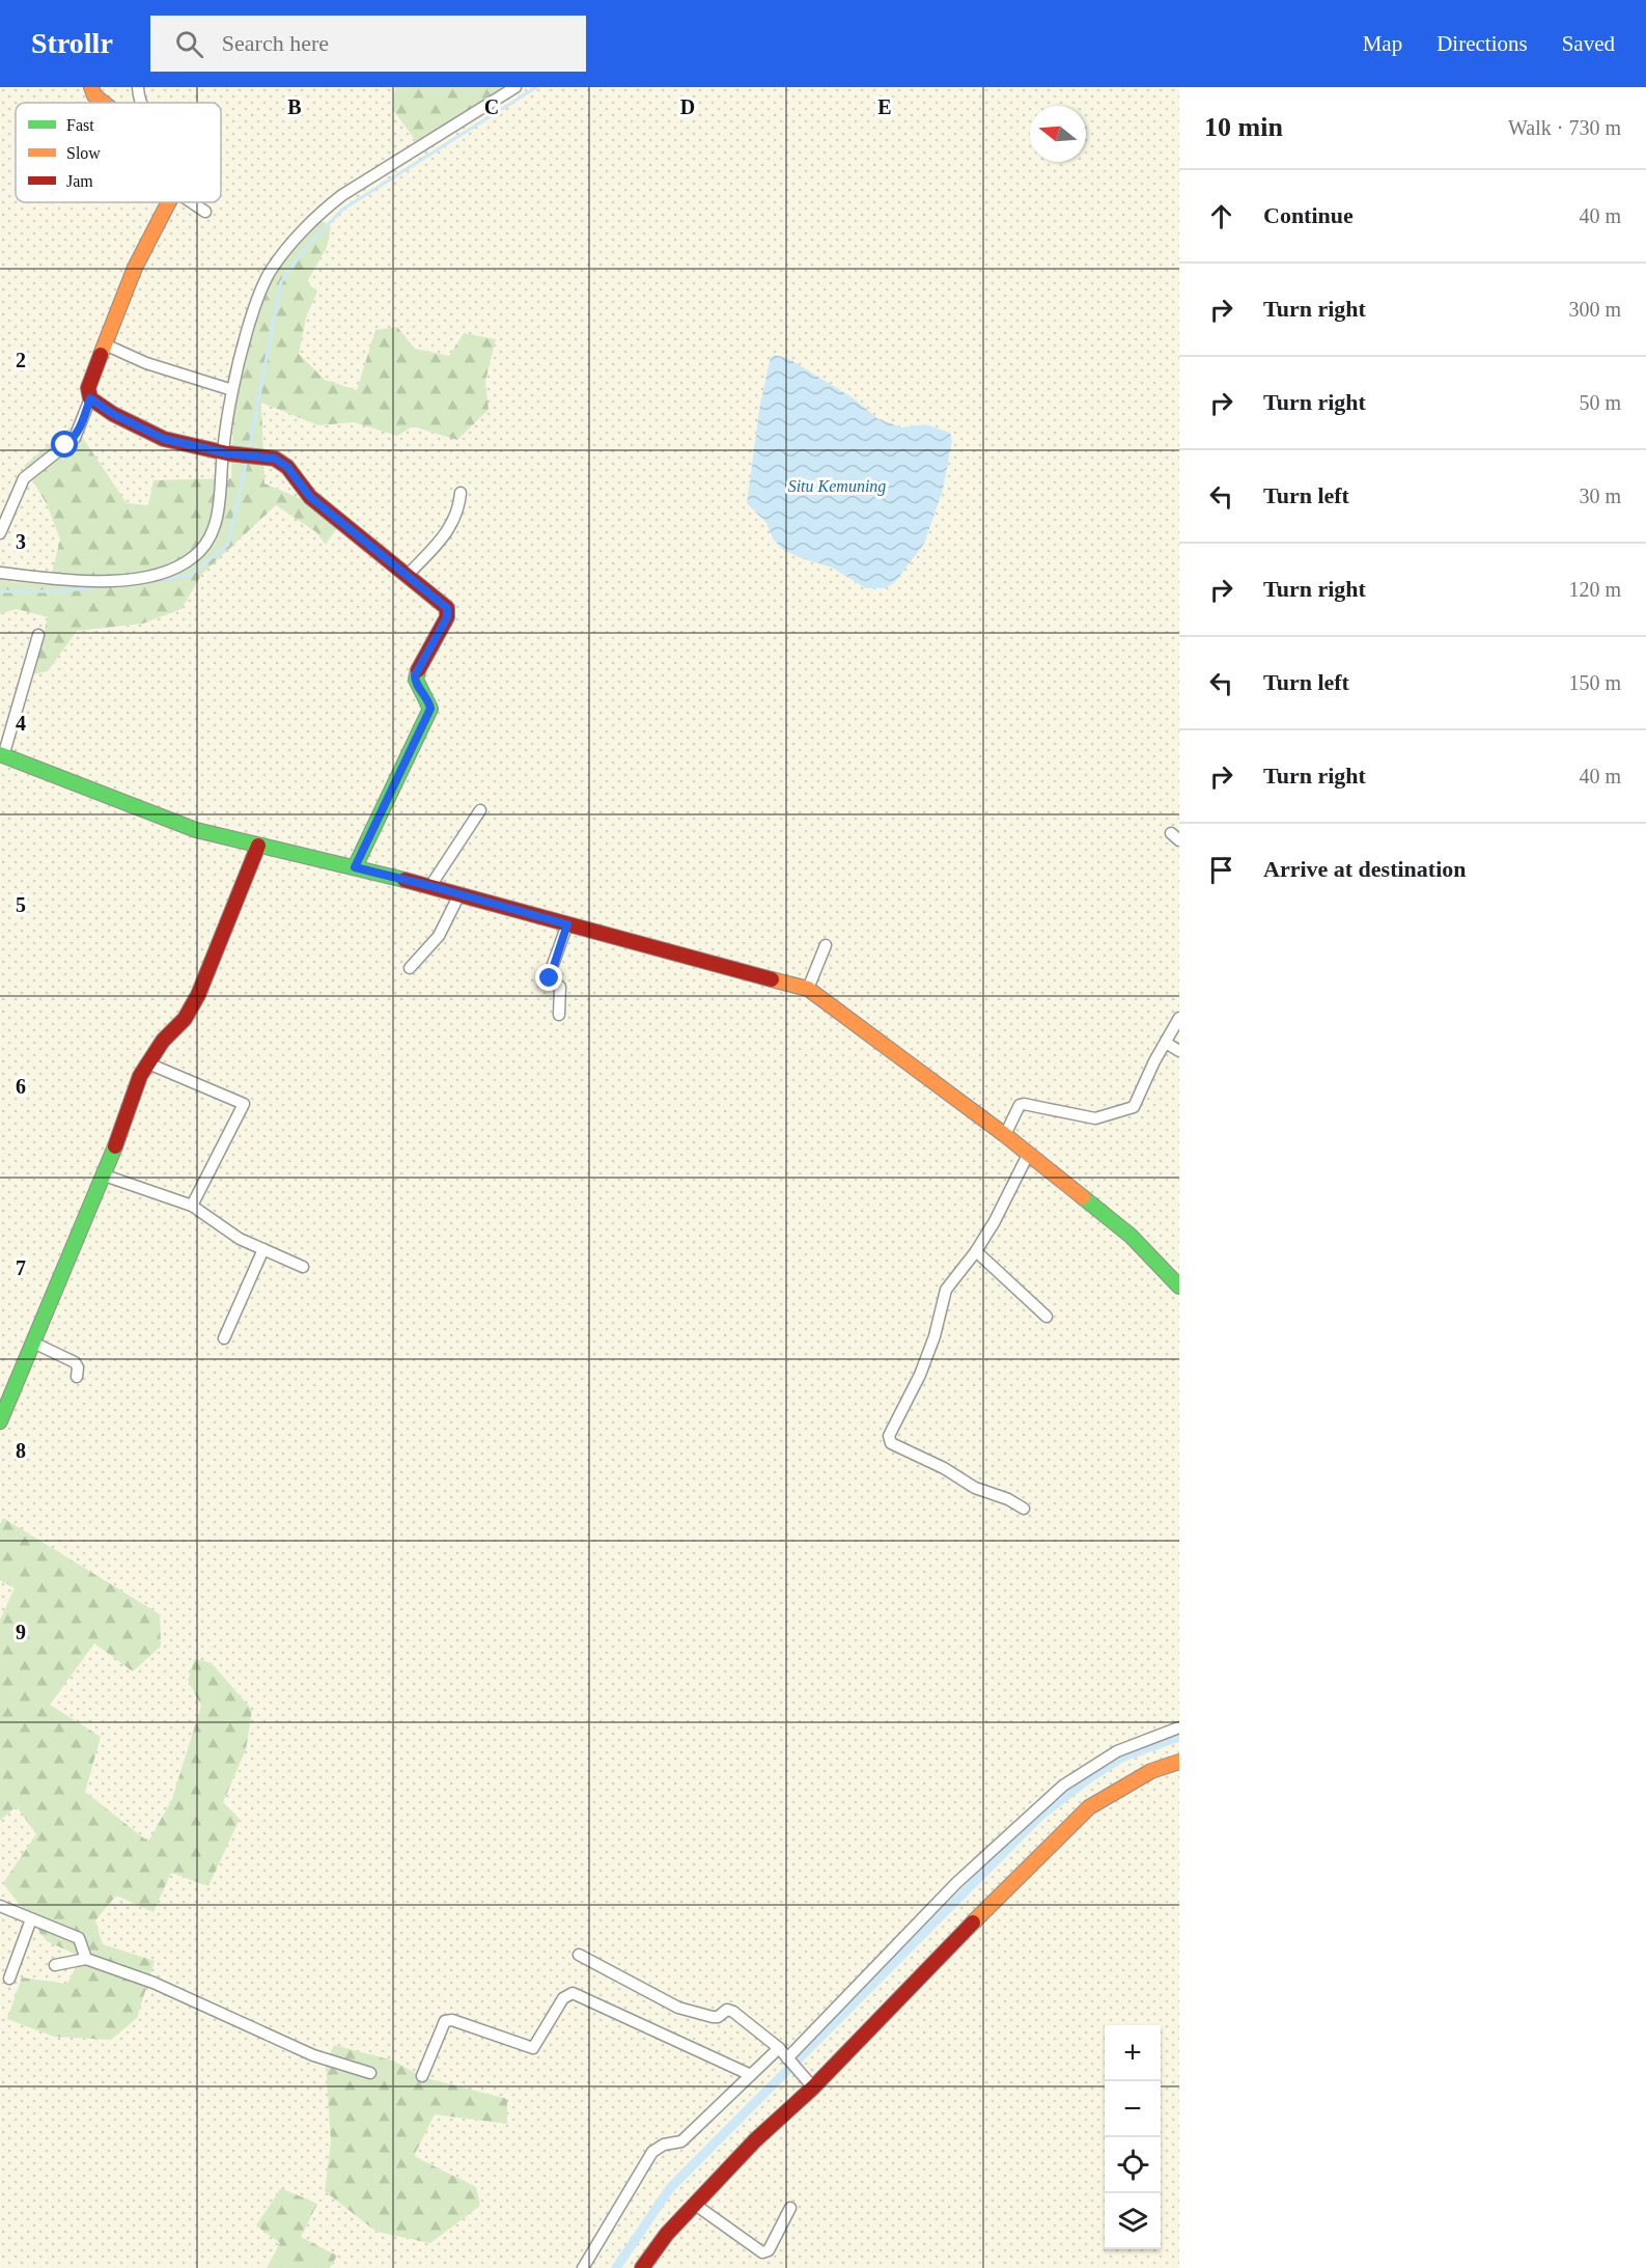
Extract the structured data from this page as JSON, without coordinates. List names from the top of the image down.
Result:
{
  "water": ["Situ Kemuning"],
  "legend": ["Fast", "Slow", "Jam"],
  "north": "left",
  "page": {
    "header": "Strollr",
    "search": "Search here",
    "nav": ["Map", "Directions", "Saved"],
    "heading": ["10 min", "Walk · 730 m"],
    "list": [
      ["Continue", "40 m"],
      ["Turn right", "300 m"],
      ["Turn right", "50 m"],
      ["Turn left", "30 m"],
      ["Turn right", "120 m"],
      ["Turn left", "150 m"],
      ["Turn right", "40 m"],
      "Arrive at destination"
    ],
    "map_buttons": ["+", "−"]
  },
  "grid": {
    "columns": [
      "B",
      "C",
      "D",
      "E"
    ],
    "rows": [
      "2",
      "3",
      "4",
      "5",
      "6",
      "7",
      "8",
      "9"
    ]
  }
}
